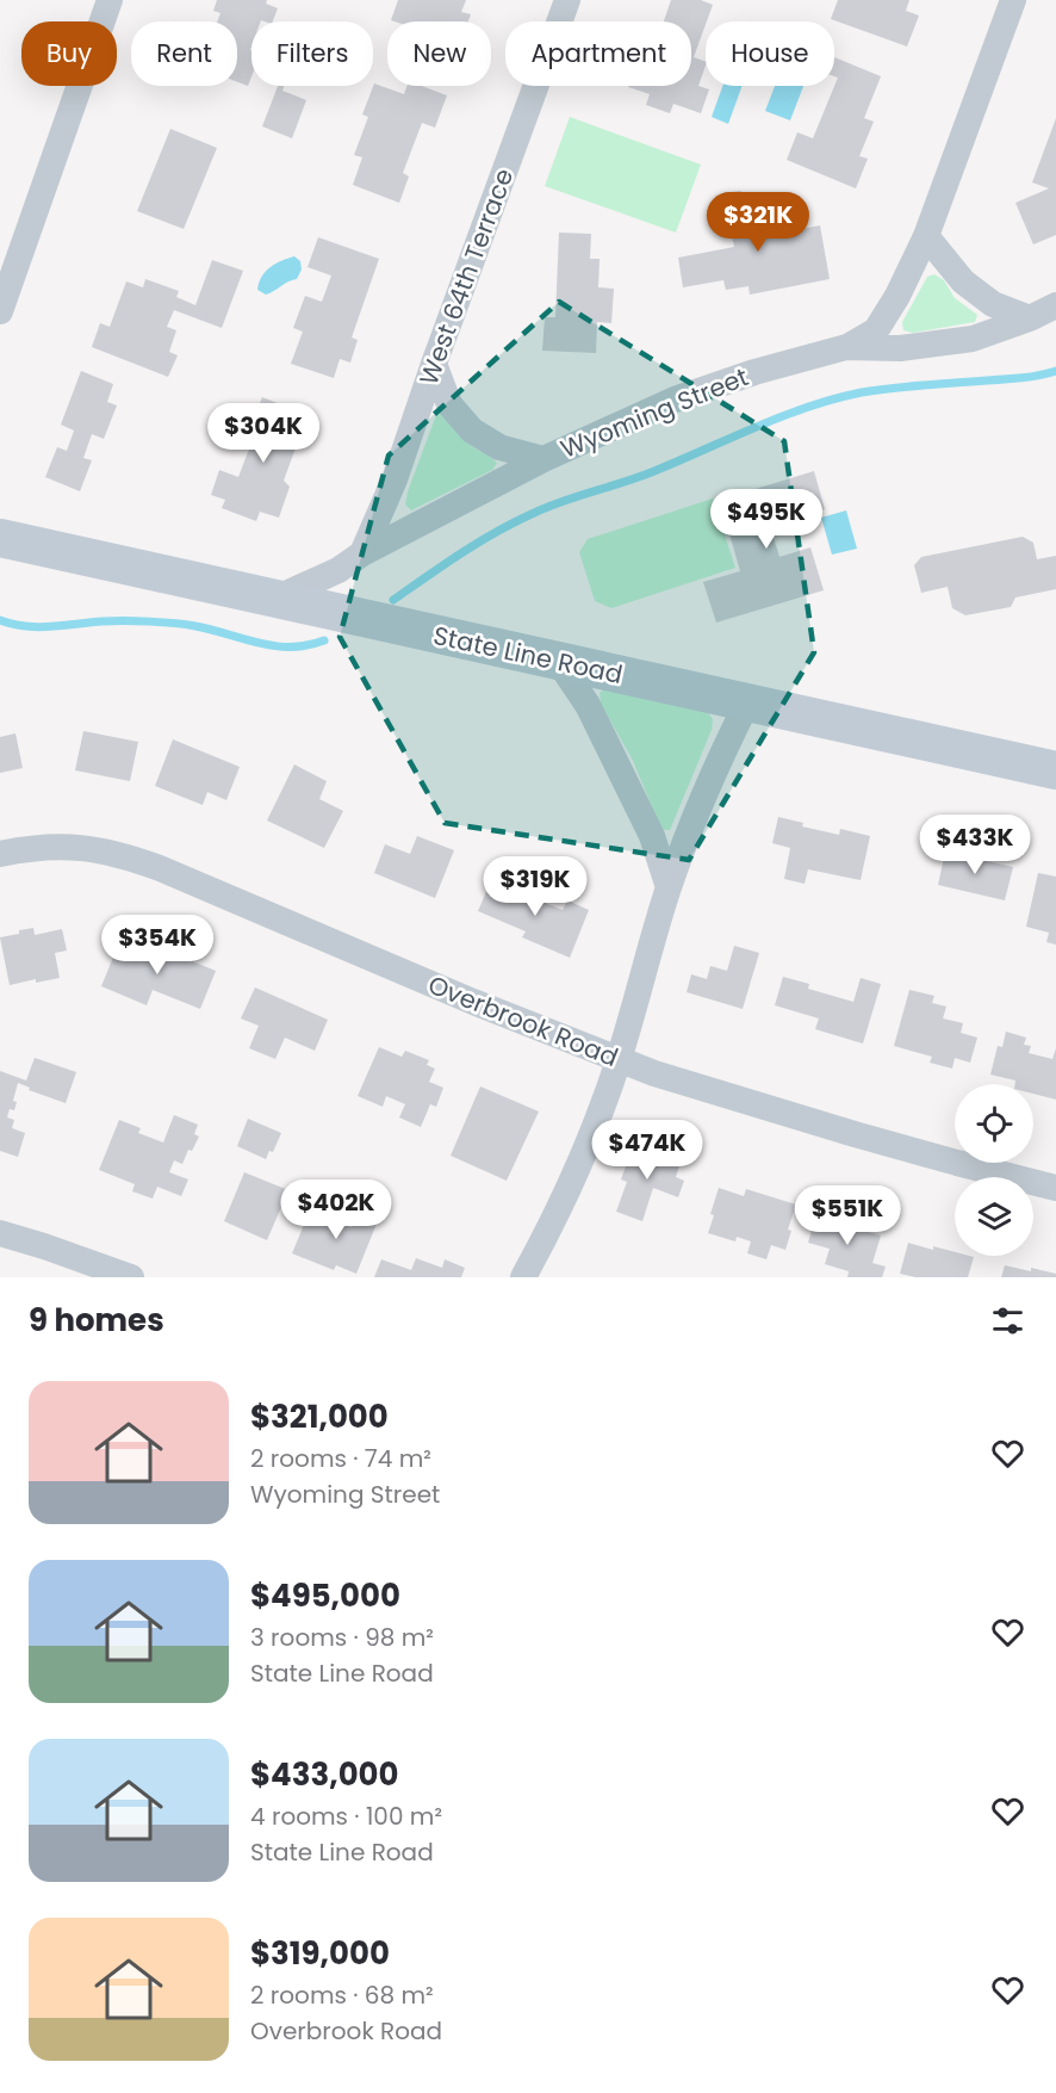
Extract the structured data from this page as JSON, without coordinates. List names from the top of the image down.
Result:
{
  "streets": {
    "main road": ["State Line Road"],
    "street": ["West 64th Terrace", "Wyoming Street", "Overbrook Road"]
  },
  "crossings": [
    ["West 64th Terrace", "Wyoming Street"],
    ["Wyoming Street", "State Line Road"]
  ],
  "page": {
    "chip": [
      "Buy",
      "Rent",
      "Filters",
      "New",
      "Apartment",
      "House"
    ],
    "price": [
      "$321K",
      "$304K",
      "$495K",
      "$433K",
      "$319K",
      "$354K",
      "$474K",
      "$402K",
      "$551K"
    ],
    "heading": "9 homes",
    "list": [
      {
        "name": "$321,000",
        "note": "2 rooms · 74 m² · Wyoming Street"
      },
      {
        "name": "$495,000",
        "note": "3 rooms · 98 m² · State Line Road"
      },
      {
        "name": "$433,000",
        "note": "4 rooms · 100 m² · State Line Road"
      },
      {
        "name": "$319,000",
        "note": "2 rooms · 68 m² · Overbrook Road"
      }
    ]
  }
}
